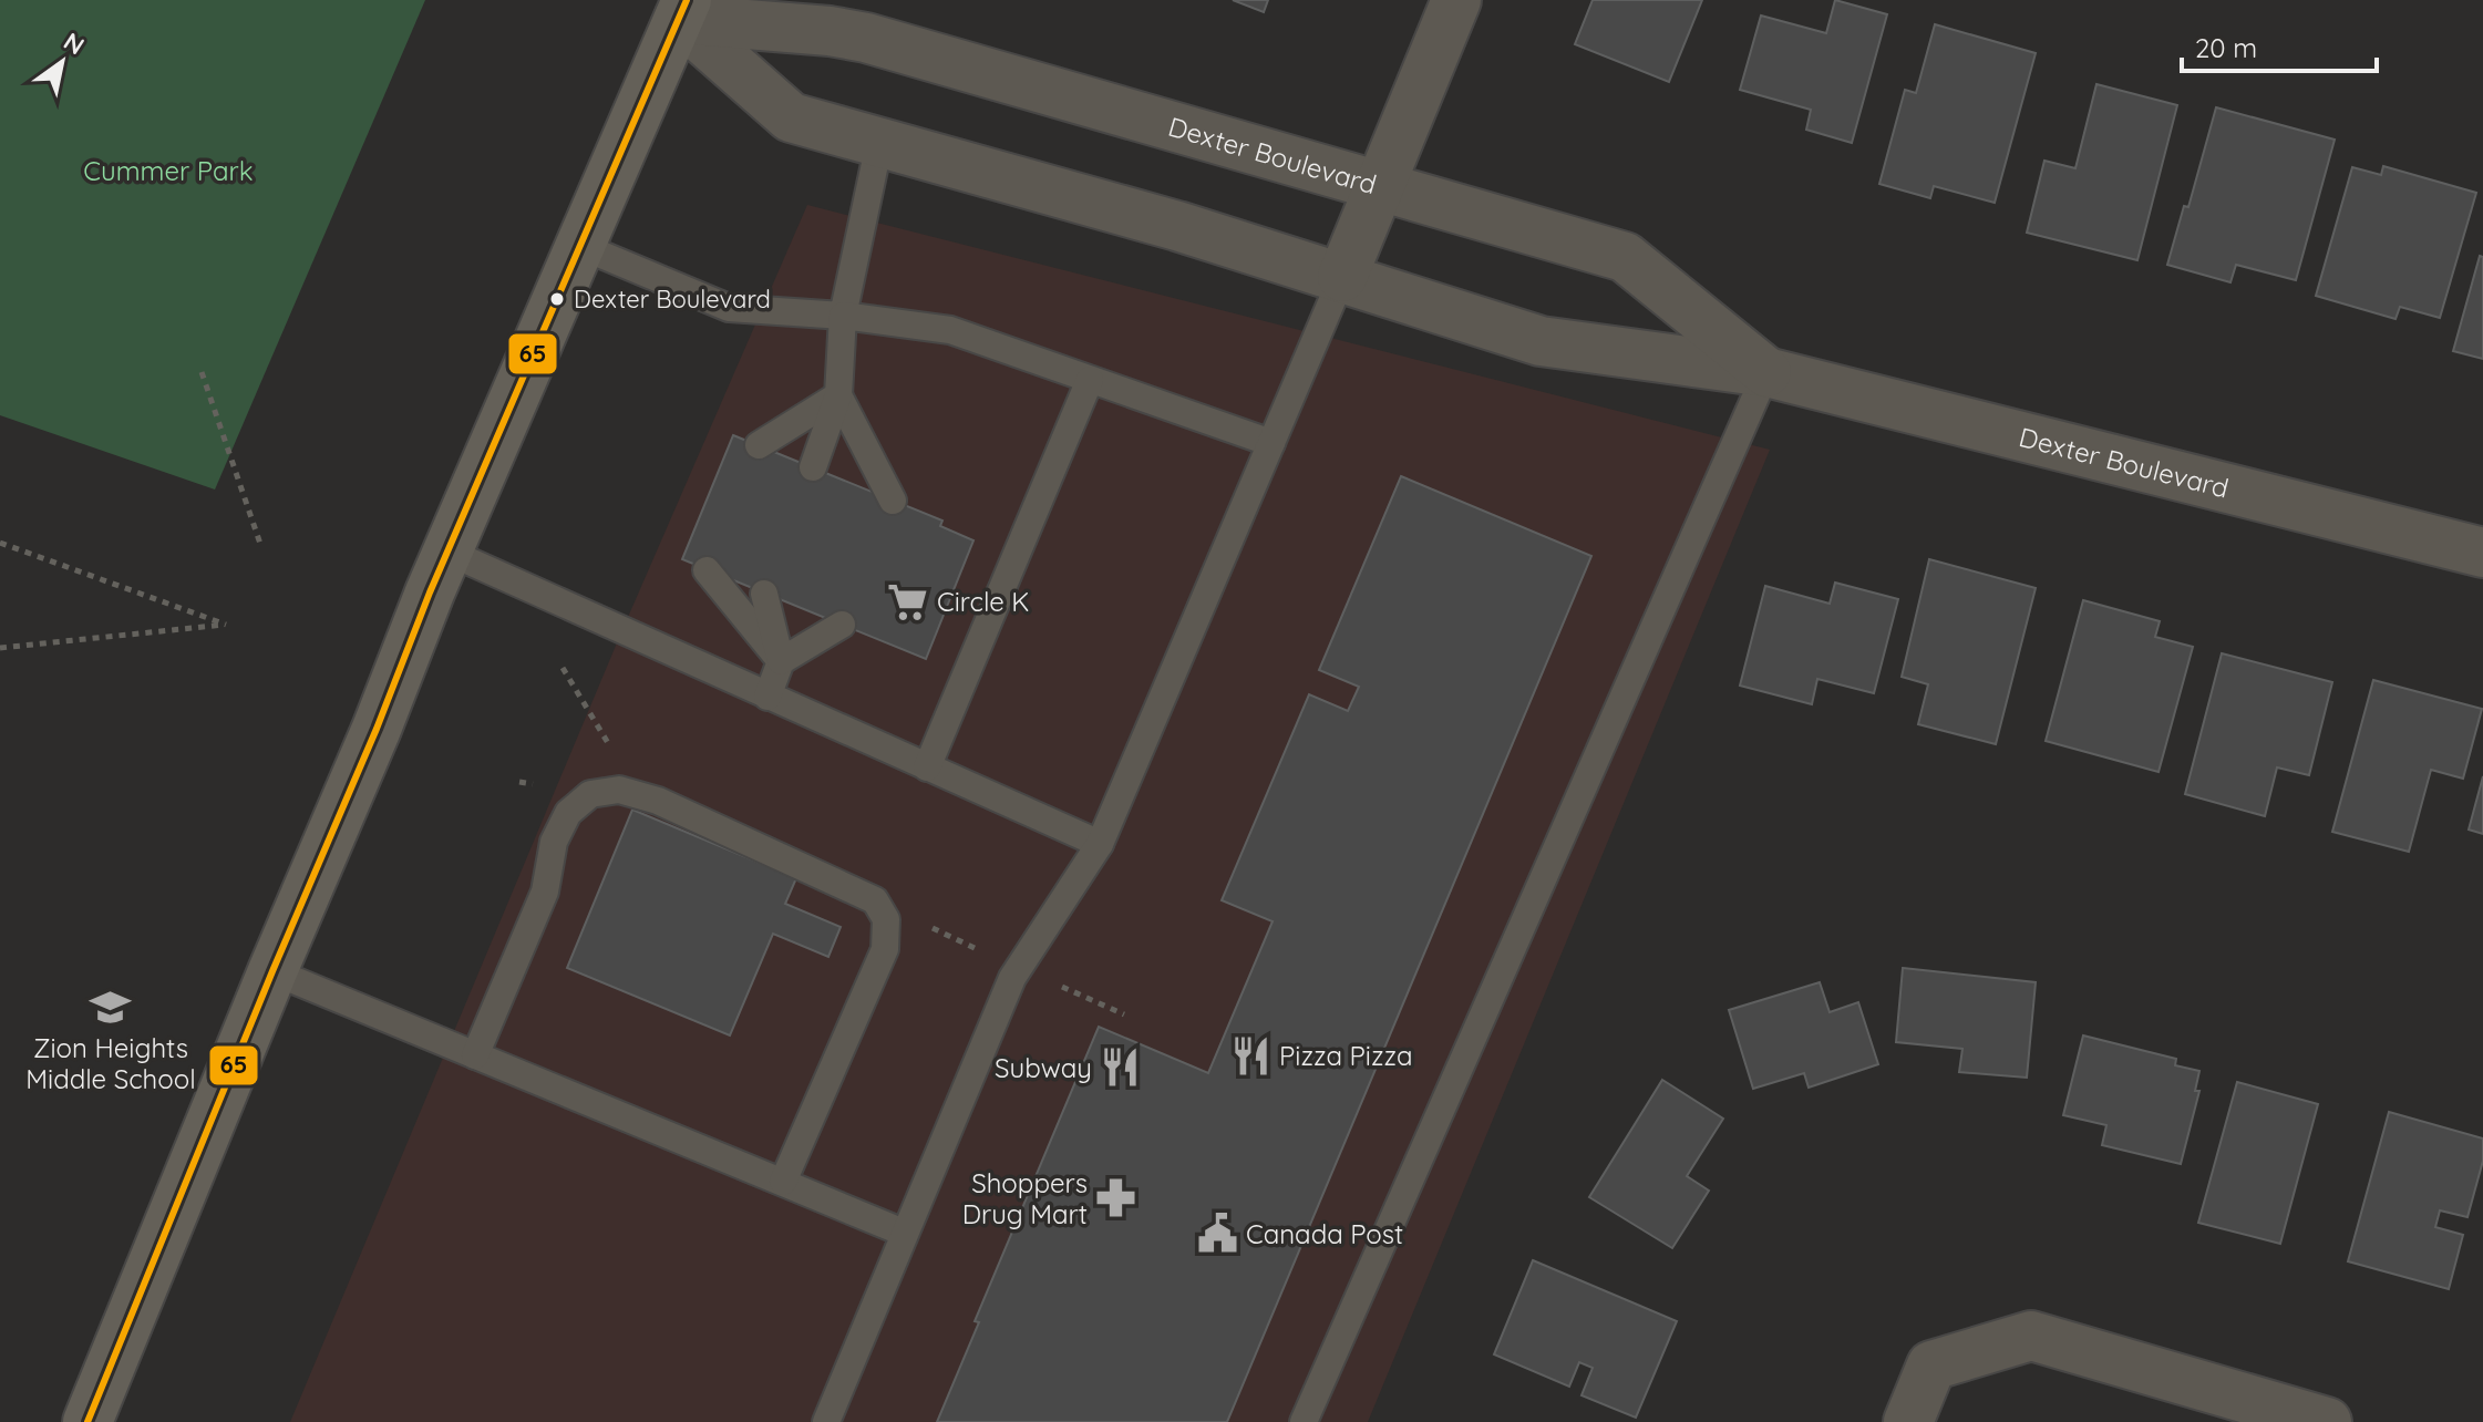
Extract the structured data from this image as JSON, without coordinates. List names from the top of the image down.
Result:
{
  "streets": {
    "street": ["Dexter Boulevard"]
  },
  "parks": ["Cummer Park"],
  "places": {
    "other": ["Dexter Boulevard"],
    "supermarket": ["Circle K"],
    "school or university": ["Zion Heights Middle School"],
    "restaurant": ["Pizza Pizza", "Subway"],
    "pharmacy": ["Shoppers Drug Mart"],
    "public building": ["Canada Post"]
  },
  "lines": ["transit line 65"],
  "scale_bar": "20 m",
  "north": "top right"
}
